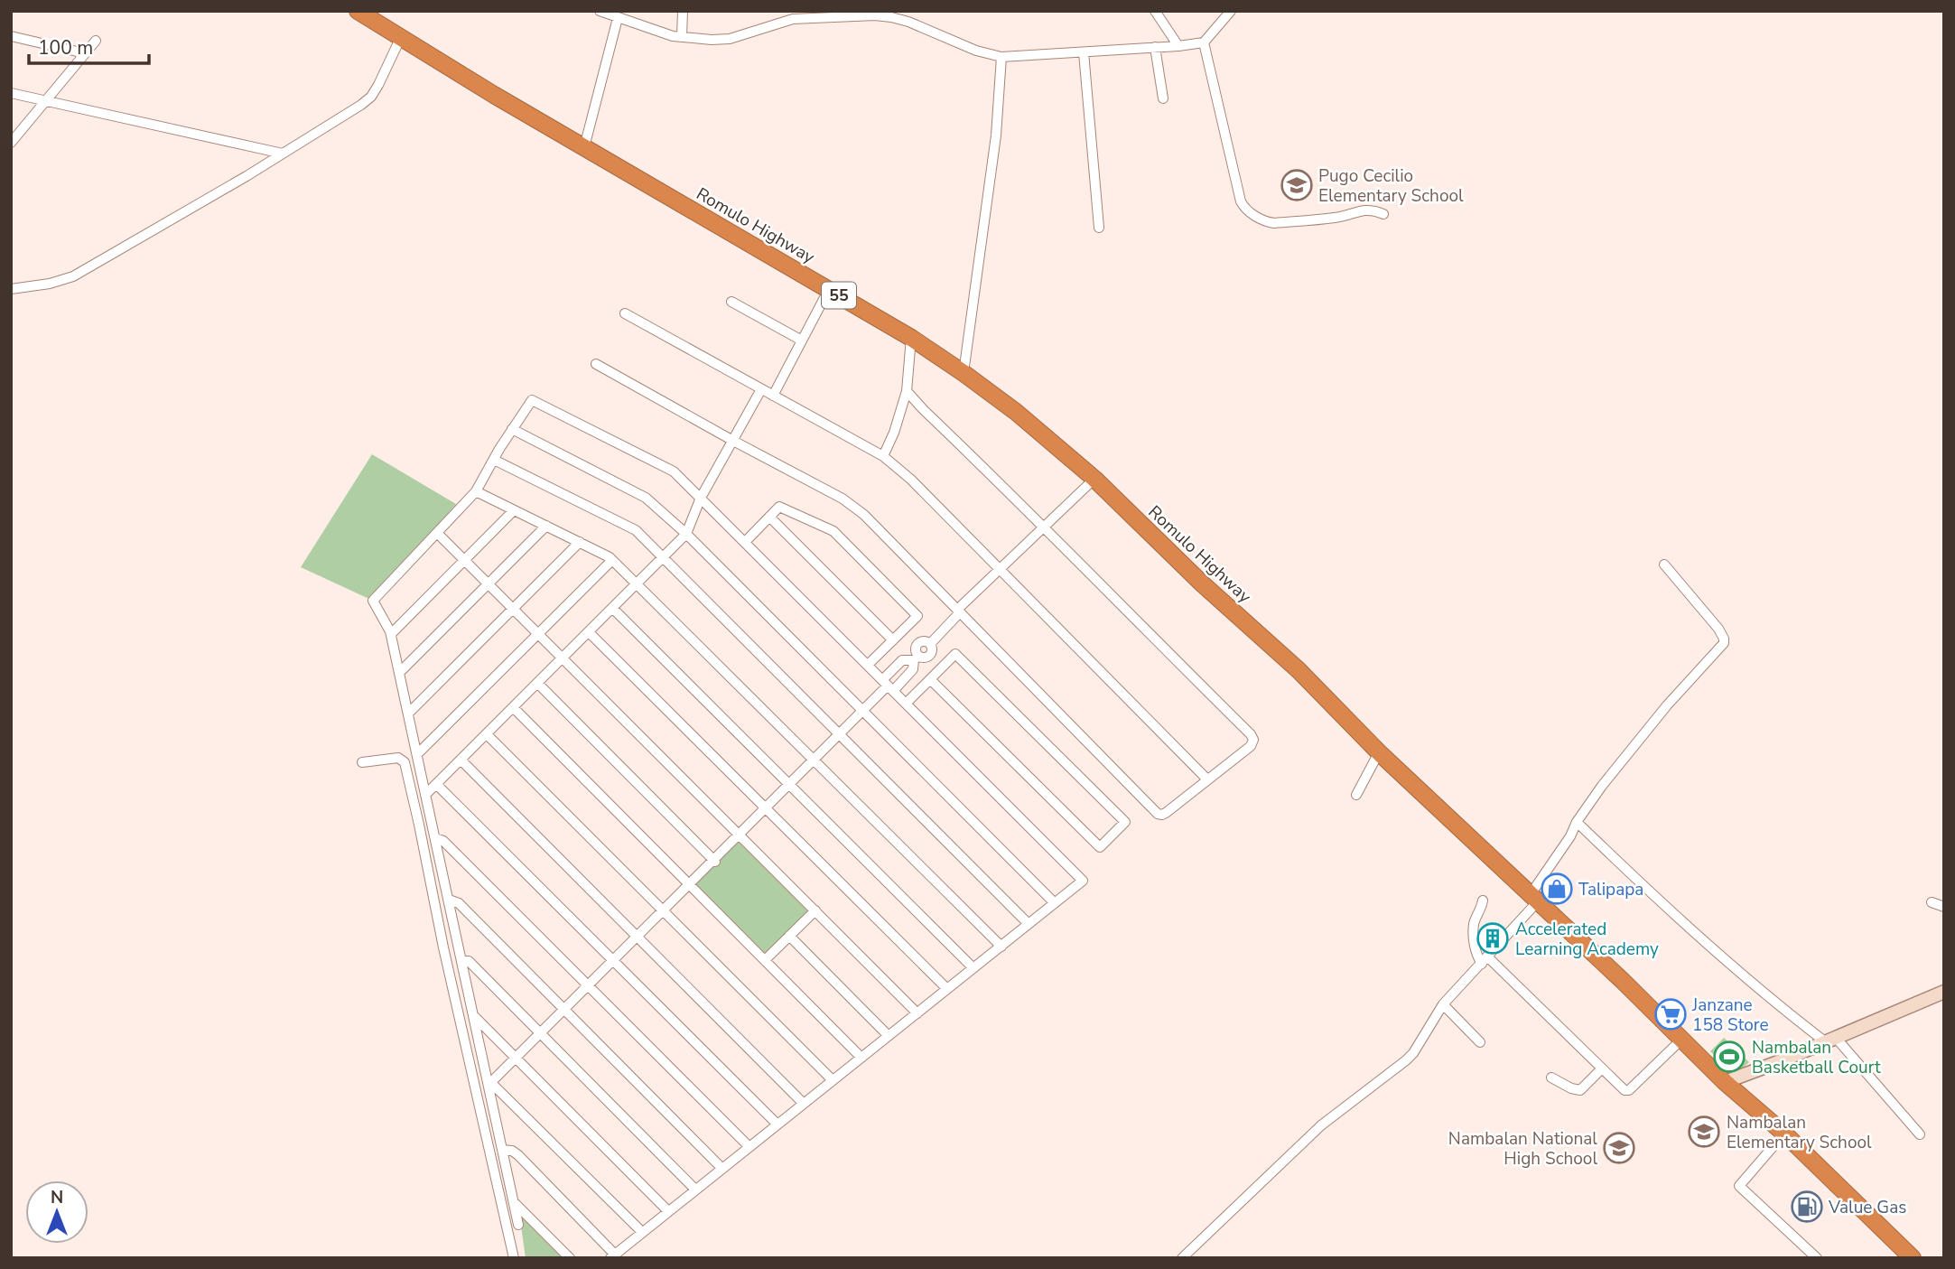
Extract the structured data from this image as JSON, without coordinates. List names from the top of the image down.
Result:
{
  "streets": {
    "highway": ["Romulo Highway", "55"]
  },
  "places": {
    "school or university": ["Pugo Cecilio Elementary School", "Nambalan Elementary School", "Nambalan National High School"],
    "shop": ["Talipapa"],
    "building": ["Accelerated Learning Academy"],
    "supermarket": ["Janzane 158 Store"],
    "sports": ["Nambalan Basketball Court"],
    "fuel station": ["Value Gas"]
  },
  "scale_bar": "100 m",
  "north": "top"
}
